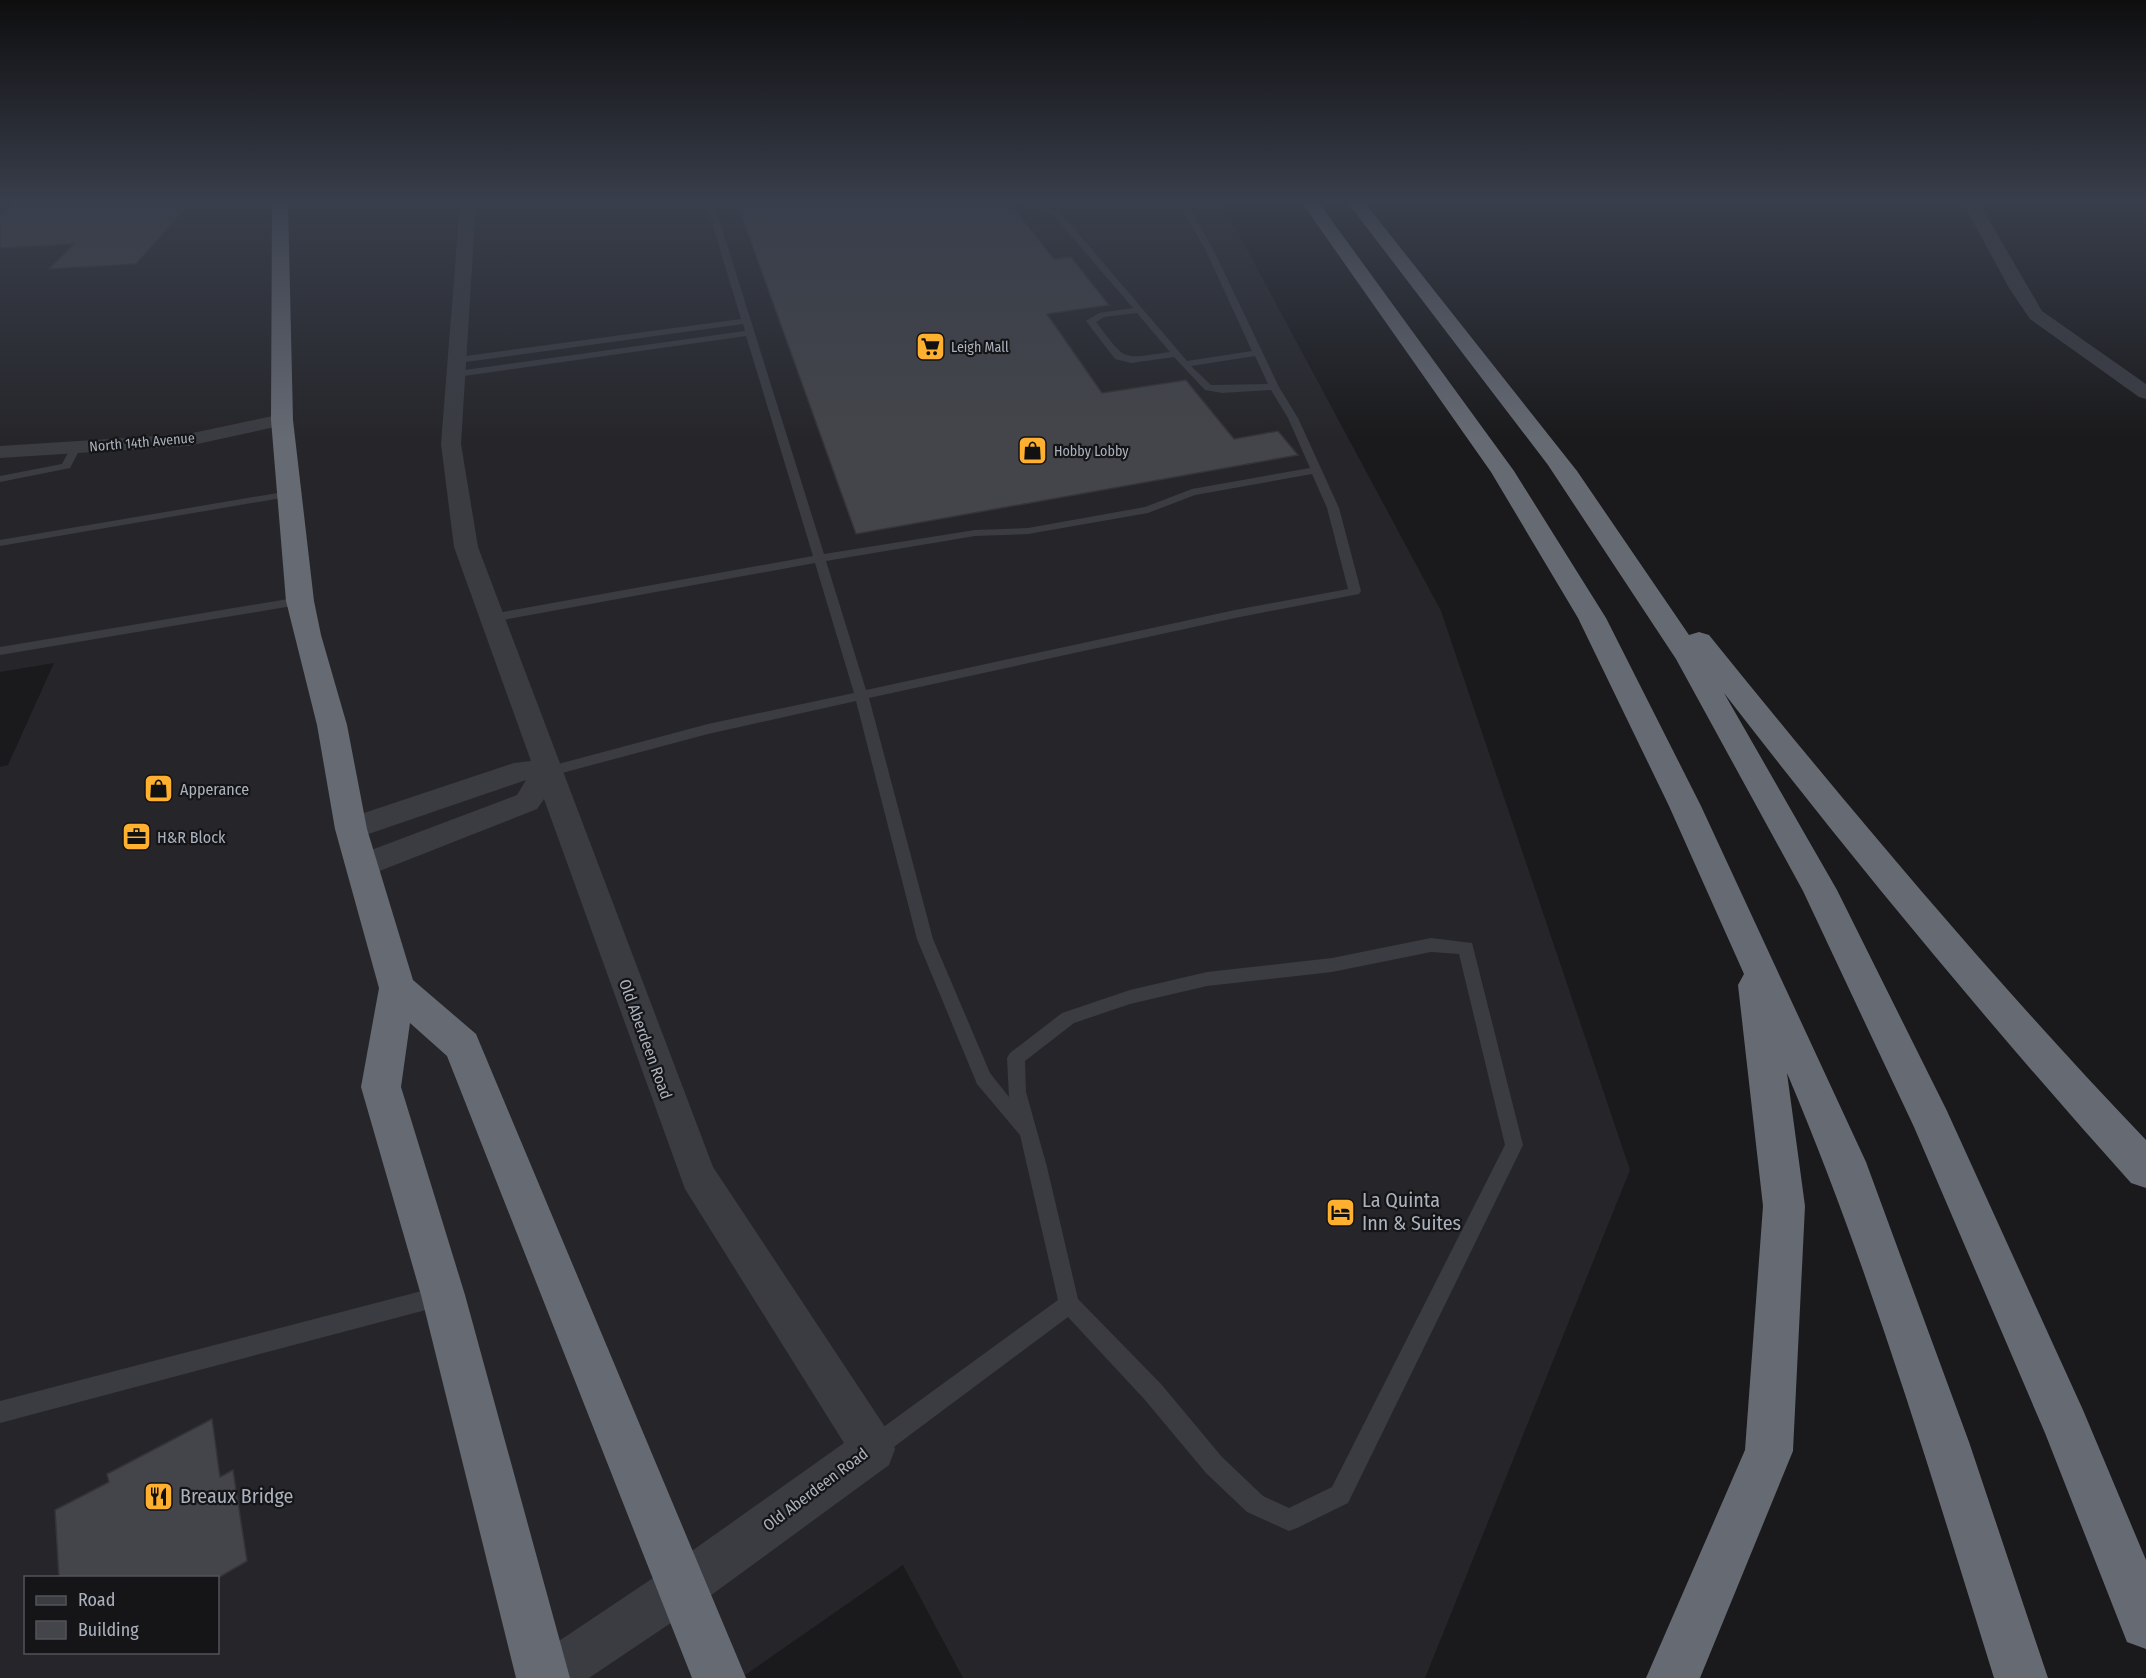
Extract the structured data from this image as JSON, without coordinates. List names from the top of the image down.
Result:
{
  "streets": {
    "street": ["North 14th Avenue", "Old Aberdeen Road"]
  },
  "places": {
    "supermarket": ["Leigh Mall"],
    "shop": ["Hobby Lobby", "Apperance"],
    "office": ["H&R Block"],
    "hotel": ["La Quinta Inn & Suites"],
    "restaurant": ["Breaux Bridge"]
  },
  "legend": ["Road", "Building"]
}
